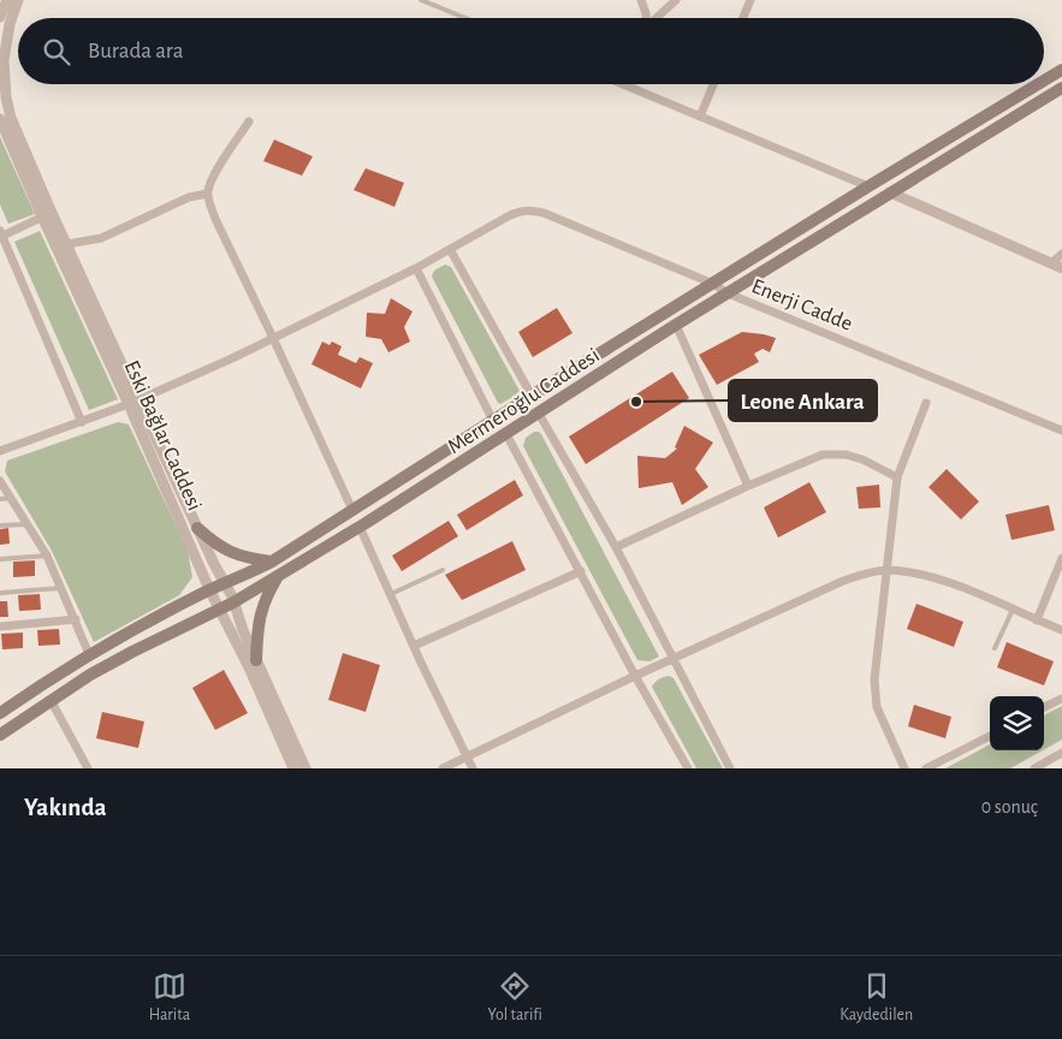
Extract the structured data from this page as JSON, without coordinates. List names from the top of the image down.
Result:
{
  "streets": {
    "main road": ["Mermeroğlu Caddesi"],
    "street": ["Enerji Cadde", "Eski Bağlar Caddesi"]
  },
  "crossings": [
    ["Enerji Cadde", "Mermeroğlu Caddesi"],
    ["Mermeroğlu Caddesi", "Eski Bağlar Caddesi"]
  ],
  "places": ["Leone Ankara"],
  "page": {
    "search": "Burada ara",
    "heading": ["Yakında", "0 sonuç"],
    "nav": ["Harita", "Yol tarifi", "Kaydedilen"]
  }
}
